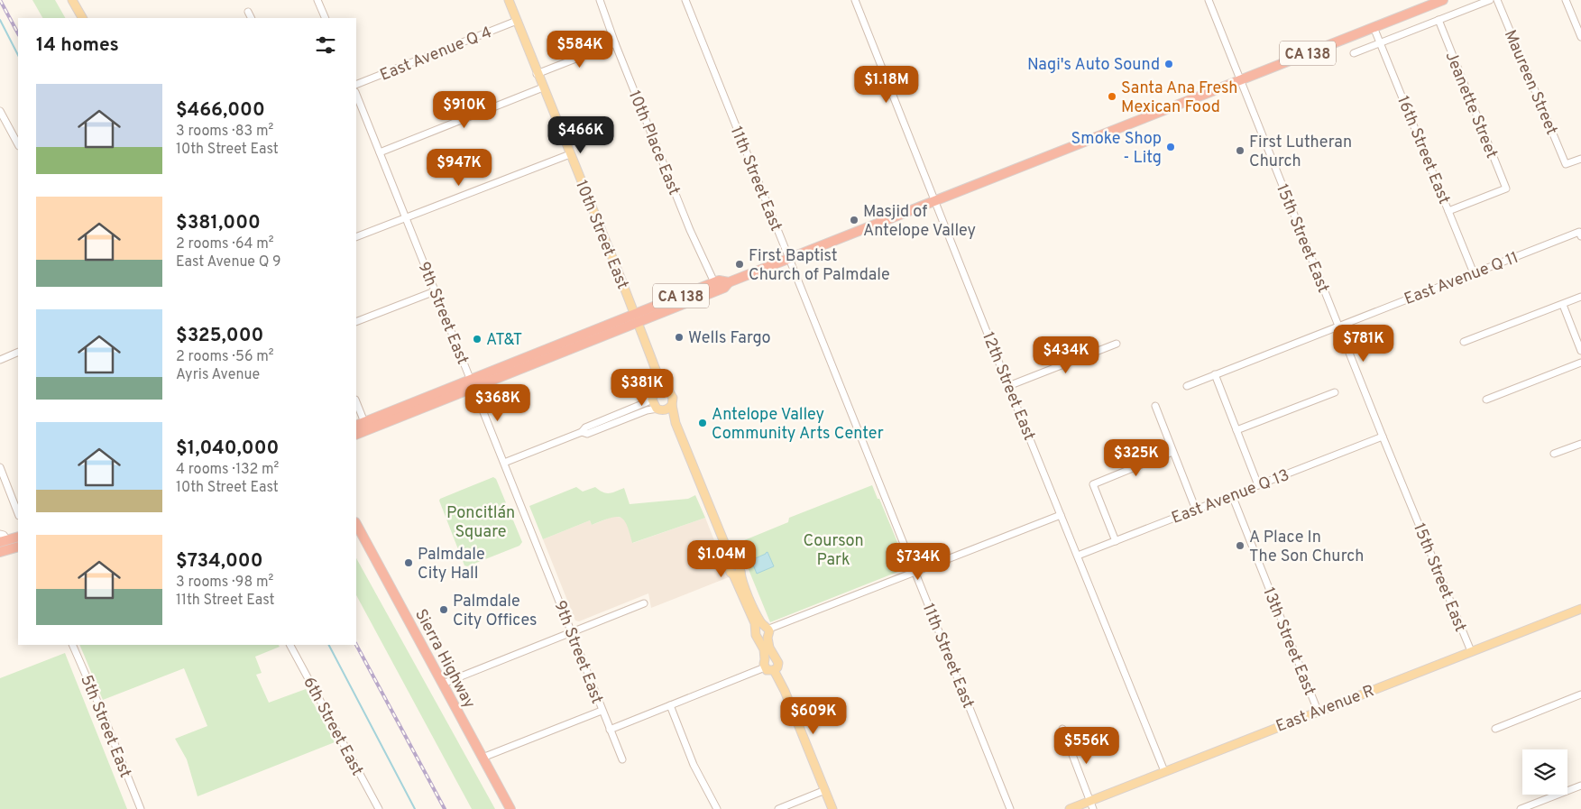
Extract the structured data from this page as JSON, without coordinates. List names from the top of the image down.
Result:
{
  "streets": {
    "highway": ["CA 138", "Sierra Highway"],
    "main road": ["10th Street East", "East Avenue R"],
    "street": [
      "East Avenue Q 4",
      "Maureen Street",
      "Jeanette Street",
      "10th Place East",
      "16th Street East",
      "11th Street East",
      "15th Street East",
      "East Avenue Q 11",
      "9th Street East",
      "12th Street East",
      "East Avenue Q 13",
      "13th Street East",
      "5th Street East",
      "6th Street East"
    ]
  },
  "crossings": [
    ["East Avenue Q 4", "10th Street East"],
    ["CA 138", "10th Place East"],
    ["CA 138", "16th Street East"],
    ["CA 138", "11th Street East"],
    ["CA 138", "10th Street East"],
    ["CA 138", "15th Street East"],
    ["CA 138", "9th Street East"],
    ["CA 138", "12th Street East"],
    ["Jeanette Street", "16th Street East"],
    ["16th Street East", "East Avenue Q 11"],
    ["15th Street East", "East Avenue Q 11"],
    ["15th Street East", "East Avenue Q 13"],
    ["15th Street East", "East Avenue R"],
    ["12th Street East", "East Avenue Q 13"],
    ["12th Street East", "East Avenue R"],
    ["East Avenue Q 13", "13th Street East"],
    ["13th Street East", "East Avenue R"]
  ],
  "parks": ["Poncitlán Square", "Courson Park"],
  "places": [
    "Nagi's Auto Sound",
    "Santa Ana Fresh Mexican Food",
    "Smoke Shop - Litg",
    "First Lutheran Church",
    "Masjid of Antelope Valley",
    "First Baptist Church of Palmdale",
    "Wells Fargo",
    "AT&T",
    "Antelope Valley Community Arts Center",
    "A Place In The Son Church",
    "Palmdale City Hall",
    "Palmdale City Offices"
  ],
  "page": {
    "heading": "14 homes",
    "price": [
      "$584K",
      "$1.18M",
      "$910K",
      "$466K",
      "$947K",
      "$781K",
      "$434K",
      "$381K",
      "$368K",
      "$325K",
      "$1.04M",
      "$734K",
      "$609K",
      "$556K"
    ],
    "list": [
      {
        "name": "$466,000",
        "note": "3 rooms · 83 m² · 10th Street East"
      },
      {
        "name": "$381,000",
        "note": "2 rooms · 64 m² · East Avenue Q 9"
      },
      {
        "name": "$325,000",
        "note": "2 rooms · 56 m² · Ayris Avenue"
      },
      {
        "name": "$1,040,000",
        "note": "4 rooms · 132 m² · 10th Street East"
      },
      {
        "name": "$734,000",
        "note": "3 rooms · 98 m² · 11th Street East"
      }
    ]
  }
}
